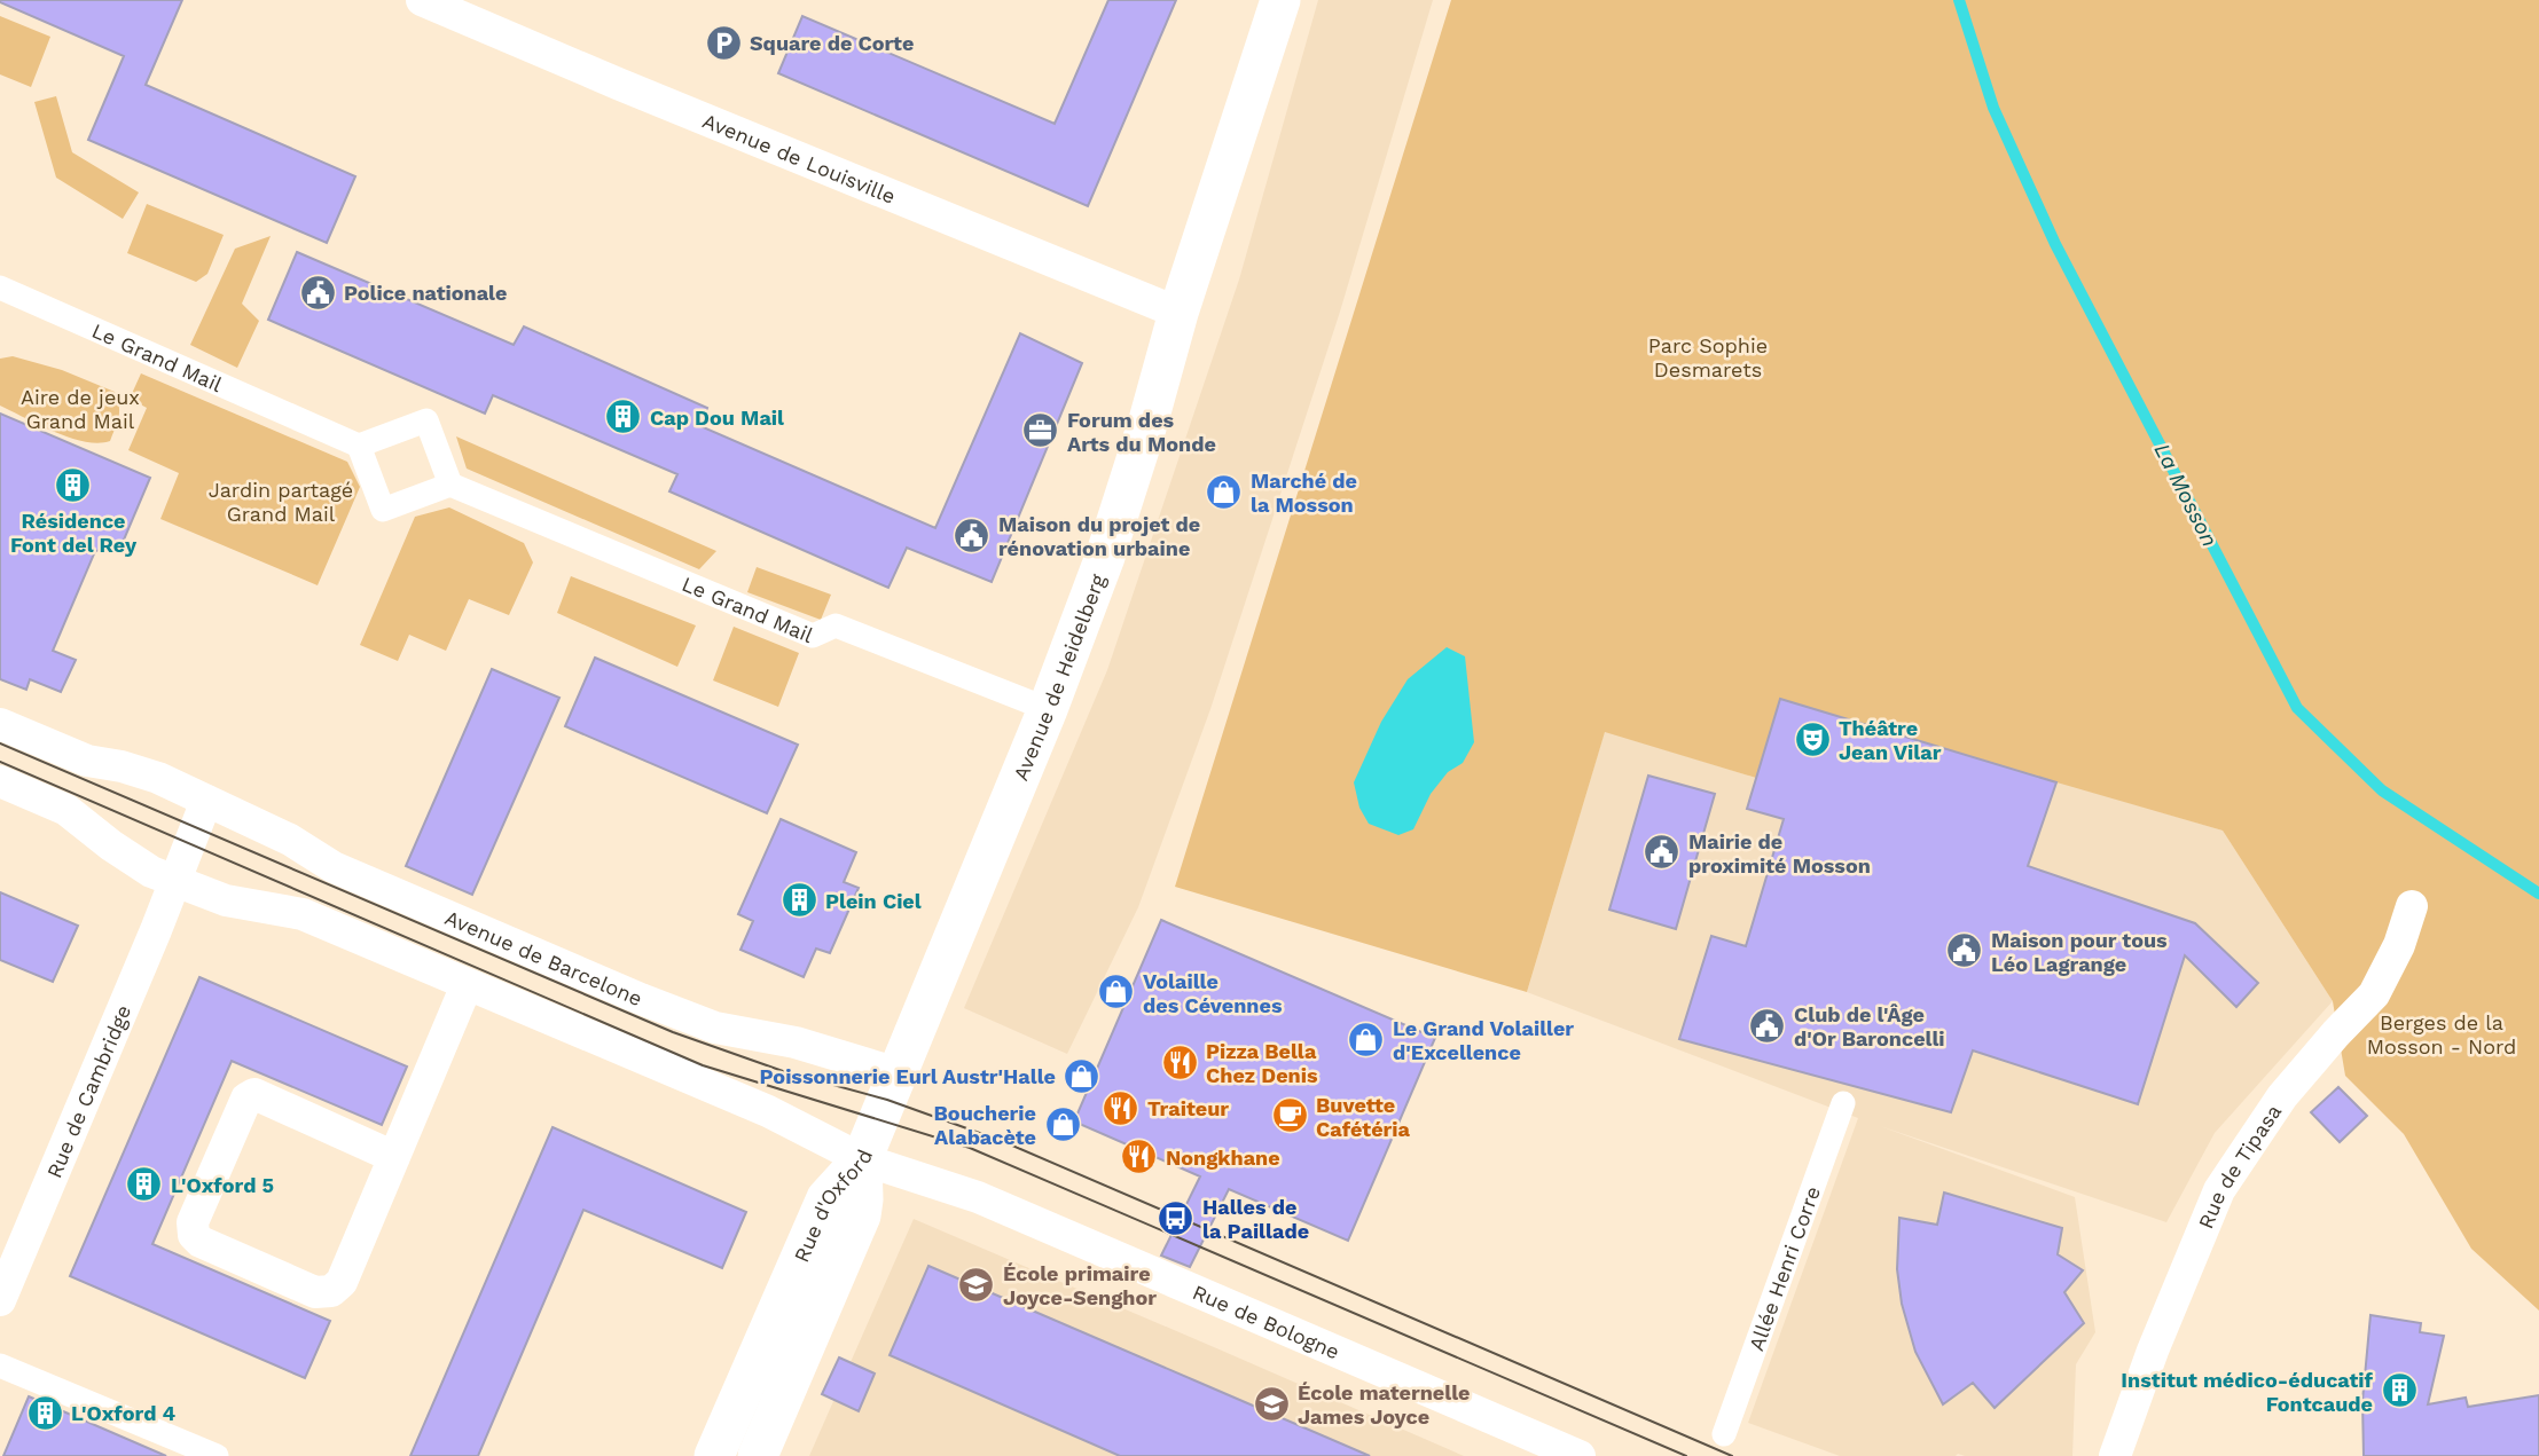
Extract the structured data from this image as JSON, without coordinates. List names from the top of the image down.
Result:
{
  "streets": {
    "street": [
      "Avenue de Louisville",
      "Le Grand Mail",
      "Avenue de Heidelberg",
      "Avenue de Barcelone",
      "Rue de Cambridge",
      "Rue de Tipasa",
      "Rue d'Oxford",
      "Allée Henri Corre",
      "Rue de Bologne"
    ]
  },
  "crossings": [
    ["Avenue de Louisville", "Avenue de Heidelberg"],
    ["Le Grand Mail", "Avenue de Heidelberg"],
    ["Avenue de Heidelberg", "Avenue de Barcelone"],
    ["Avenue de Heidelberg", "Rue d'Oxford"],
    ["Avenue de Heidelberg", "Rue de Bologne"],
    ["Rue d'Oxford", "Rue de Bologne"]
  ],
  "water": ["La Mosson"],
  "parks": [
    "Parc Sophie Desmarets",
    "Aire de jeux Grand Mail",
    "Jardin partagé Grand Mail",
    "Berges de la Mosson - Nord"
  ],
  "places": {
    "parking": ["Square de Corte"],
    "public building": [
      "Police nationale",
      "Maison du projet de rénovation urbaine",
      "Mairie de proximité Mosson",
      "Maison pour tous Léo Lagrange",
      "Club de l'Âge d'Or Baroncelli"
    ],
    "building": [
      "Cap Dou Mail",
      "Résidence Font del Rey",
      "Plein Ciel",
      "L'Oxford 5",
      "Institut médico-éducatif Fontcaude",
      "L'Oxford 4"
    ],
    "office": ["Forum des Arts du Monde"],
    "shop": [
      "Marché de la Mosson",
      "Volaille des Cévennes",
      "Le Grand Volailler d'Excellence",
      "Poissonnerie Eurl Austr'Halle",
      "Boucherie Alabacète"
    ],
    "theatre": ["Théâtre Jean Vilar"],
    "restaurant": ["Pizza Bella Chez Denis", "Traiteur", "Nongkhane"],
    "cafe": ["Buvette Cafétéria"],
    "bus stop": ["Halles de la Paillade"],
    "school or university": ["École primaire Joyce-Senghor", "École maternelle James Joyce"]
  }
}
